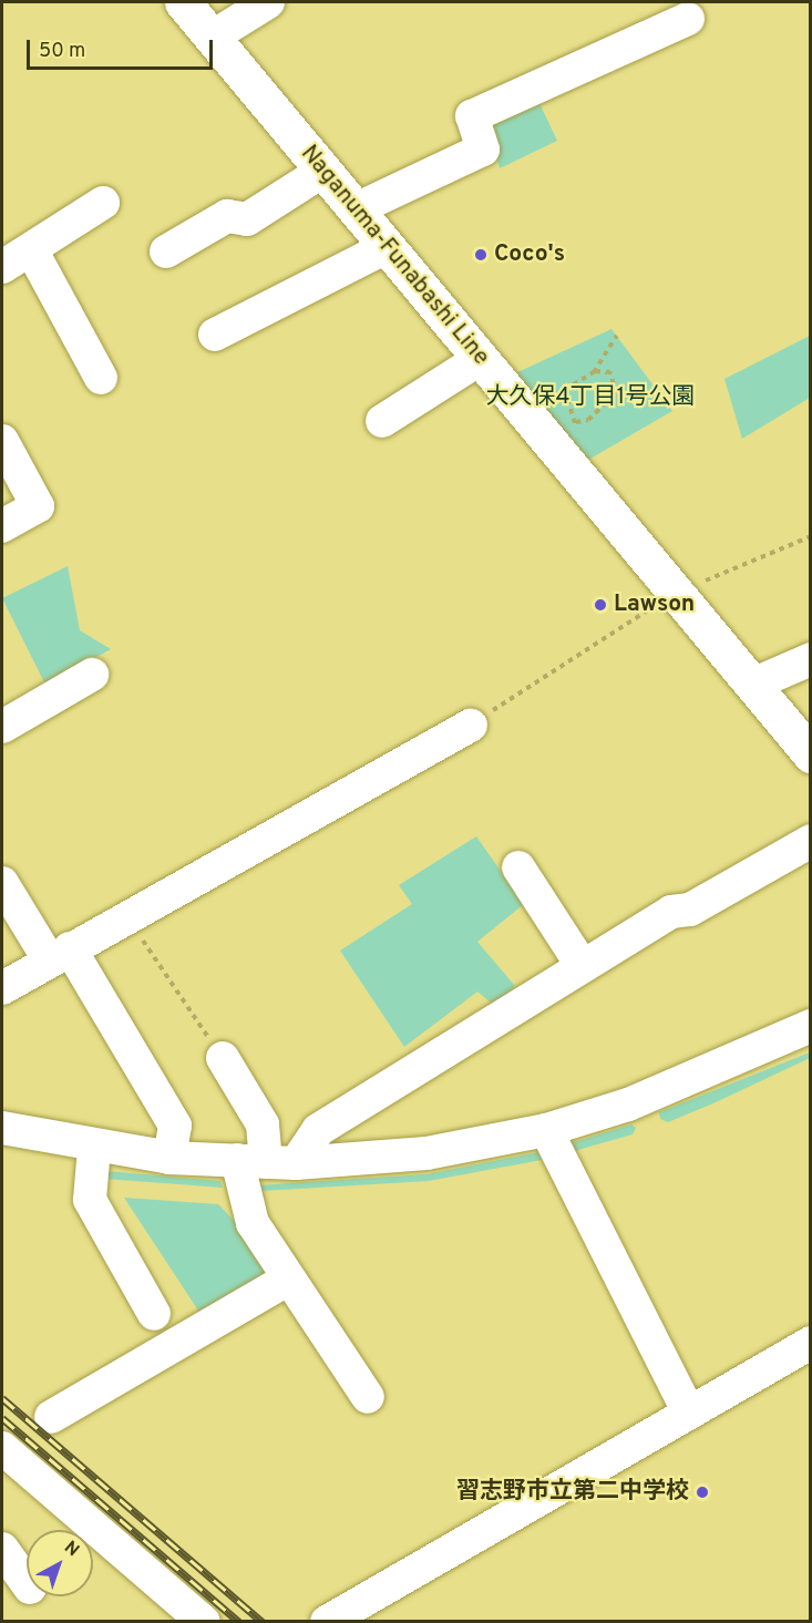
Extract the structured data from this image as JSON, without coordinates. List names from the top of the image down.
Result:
{
  "streets": {
    "main road": ["Naganuma-Funabashi Line"]
  },
  "parks": ["大久保4丁目1号公園"],
  "places": ["Coco's", "Lawson", "習志野市立第二中学校"],
  "scale_bar": "50 m",
  "north": "top right"
}
